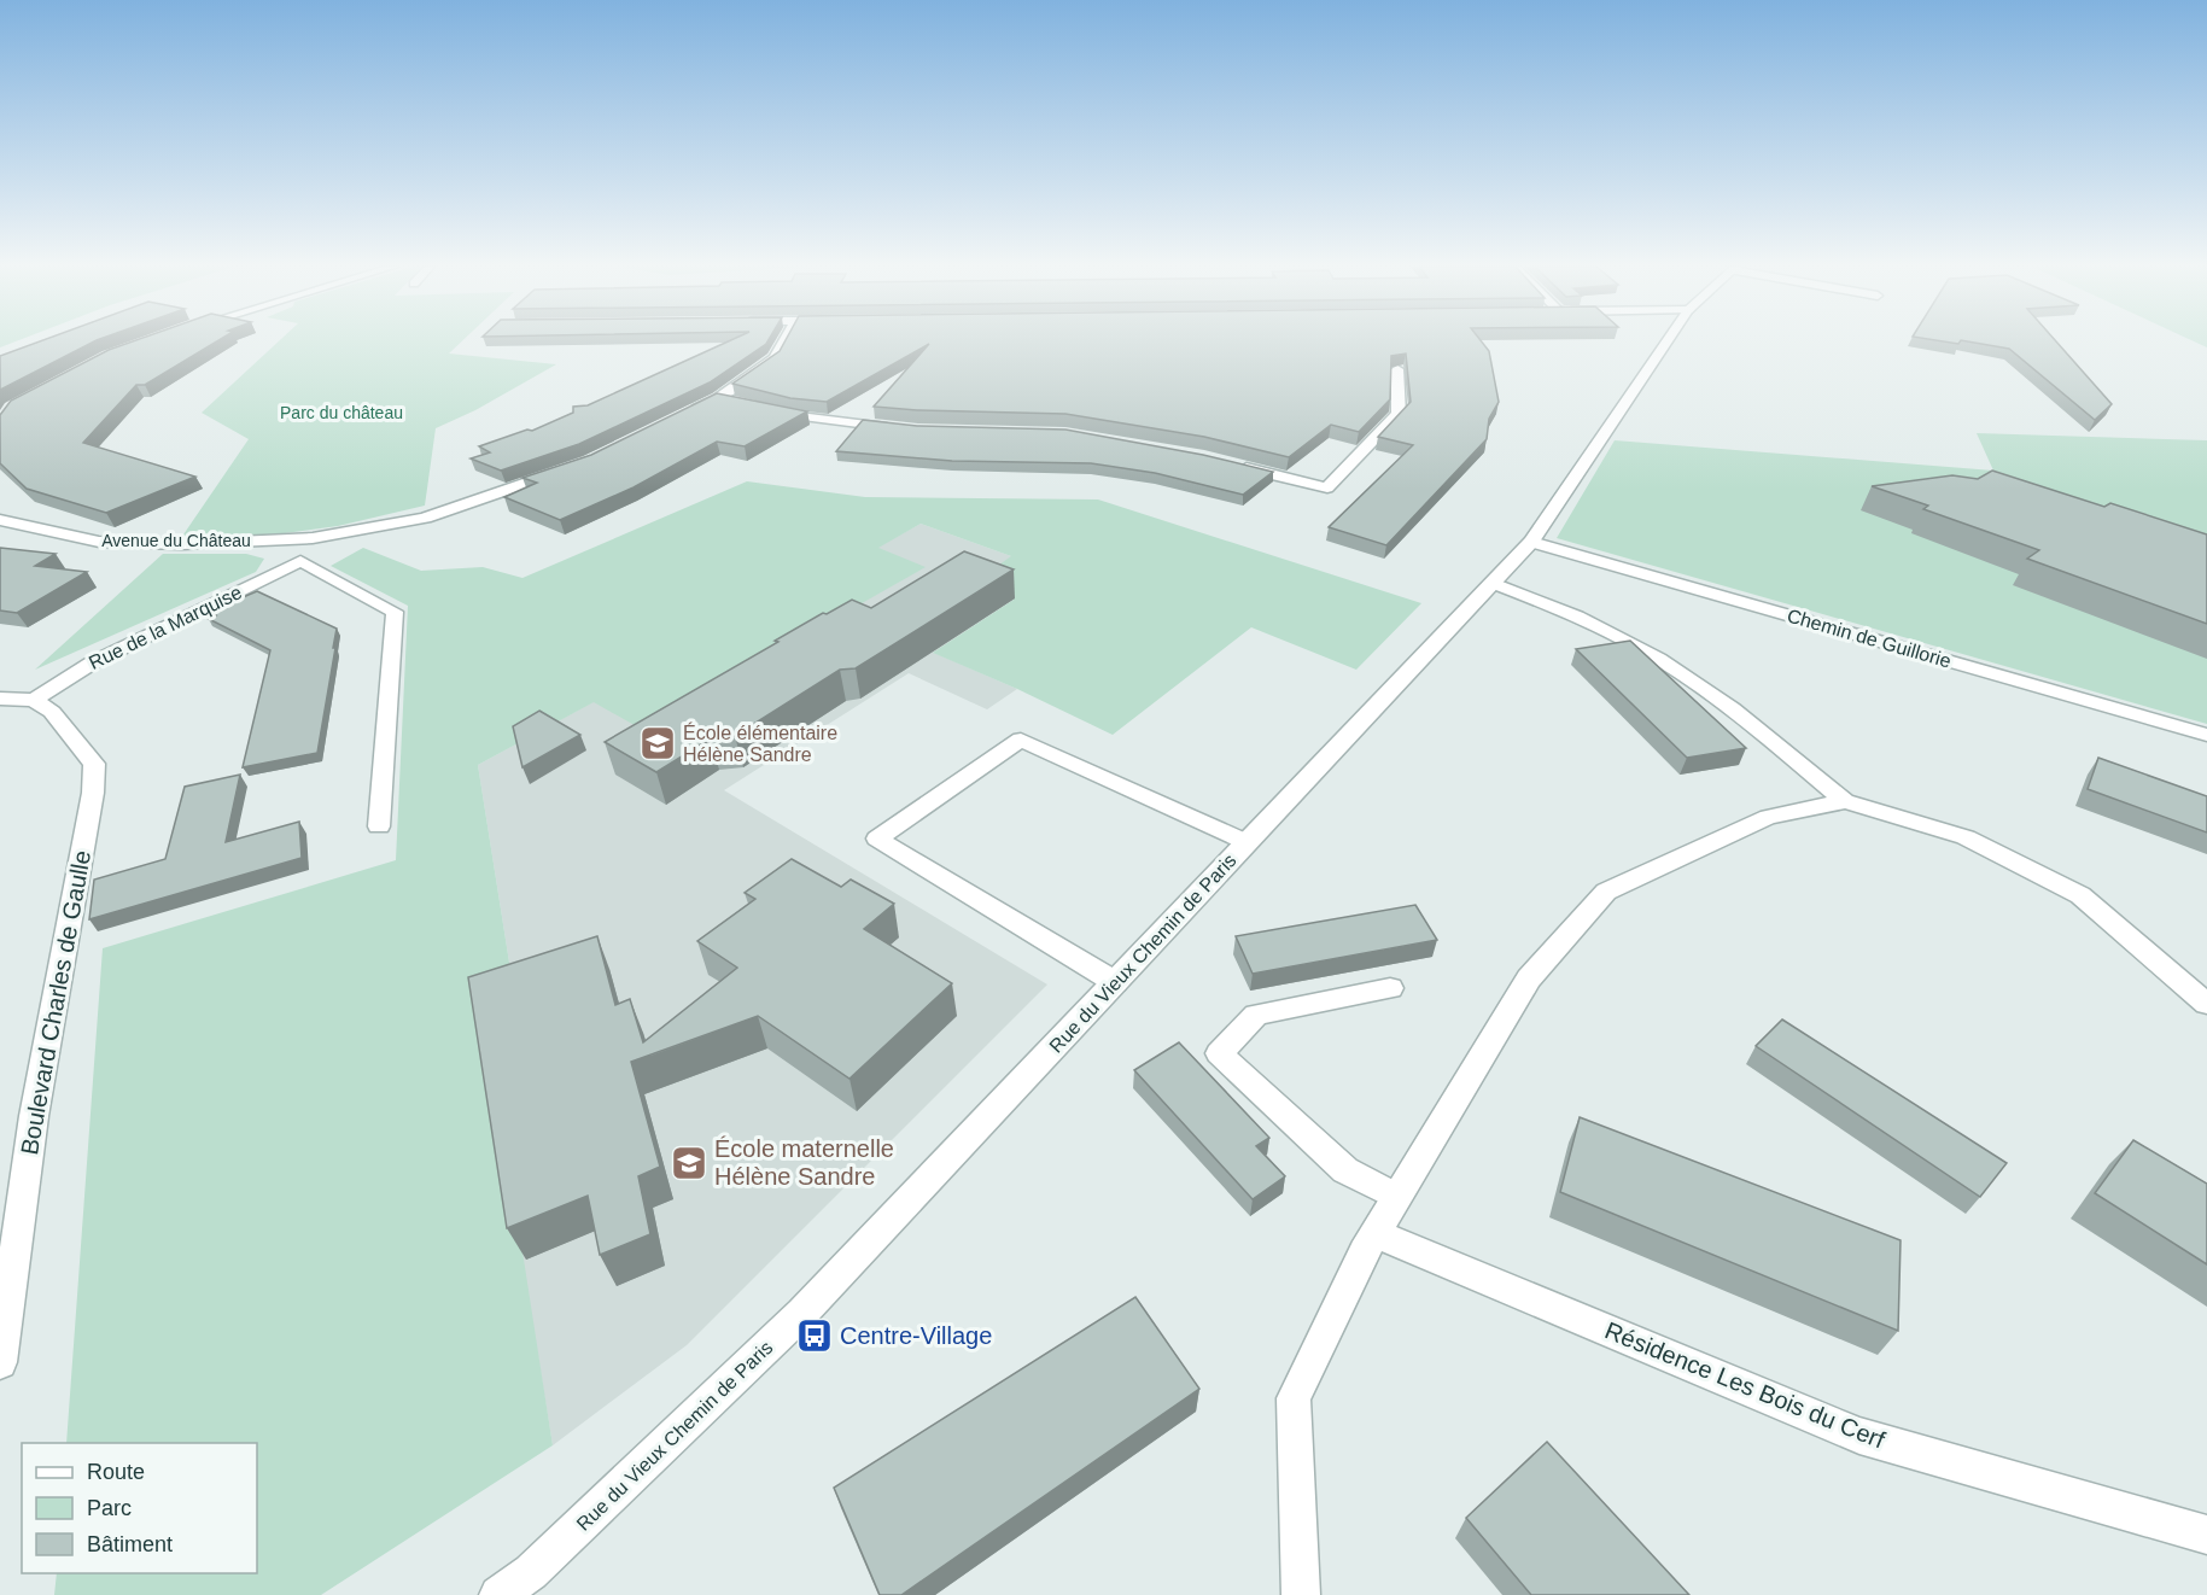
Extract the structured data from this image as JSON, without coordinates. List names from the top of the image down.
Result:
{
  "streets": {
    "street": [
      "Avenue du Château",
      "Rue de la Marquise",
      "Chemin de Guillorie",
      "Rue du Vieux Chemin de Paris",
      "Boulevard Charles de Gaulle",
      "Résidence Les Bois du Cerf"
    ]
  },
  "crossings": [
    ["Rue de la Marquise", "Boulevard Charles de Gaulle"],
    ["Chemin de Guillorie", "Rue du Vieux Chemin de Paris"]
  ],
  "parks": ["Parc du château"],
  "places": {
    "school or university": ["École élémentaire Hélène Sandre", "École maternelle Hélène Sandre"],
    "bus stop": ["Centre-Village"]
  },
  "legend": ["Route", "Parc", "Bâtiment"]
}
